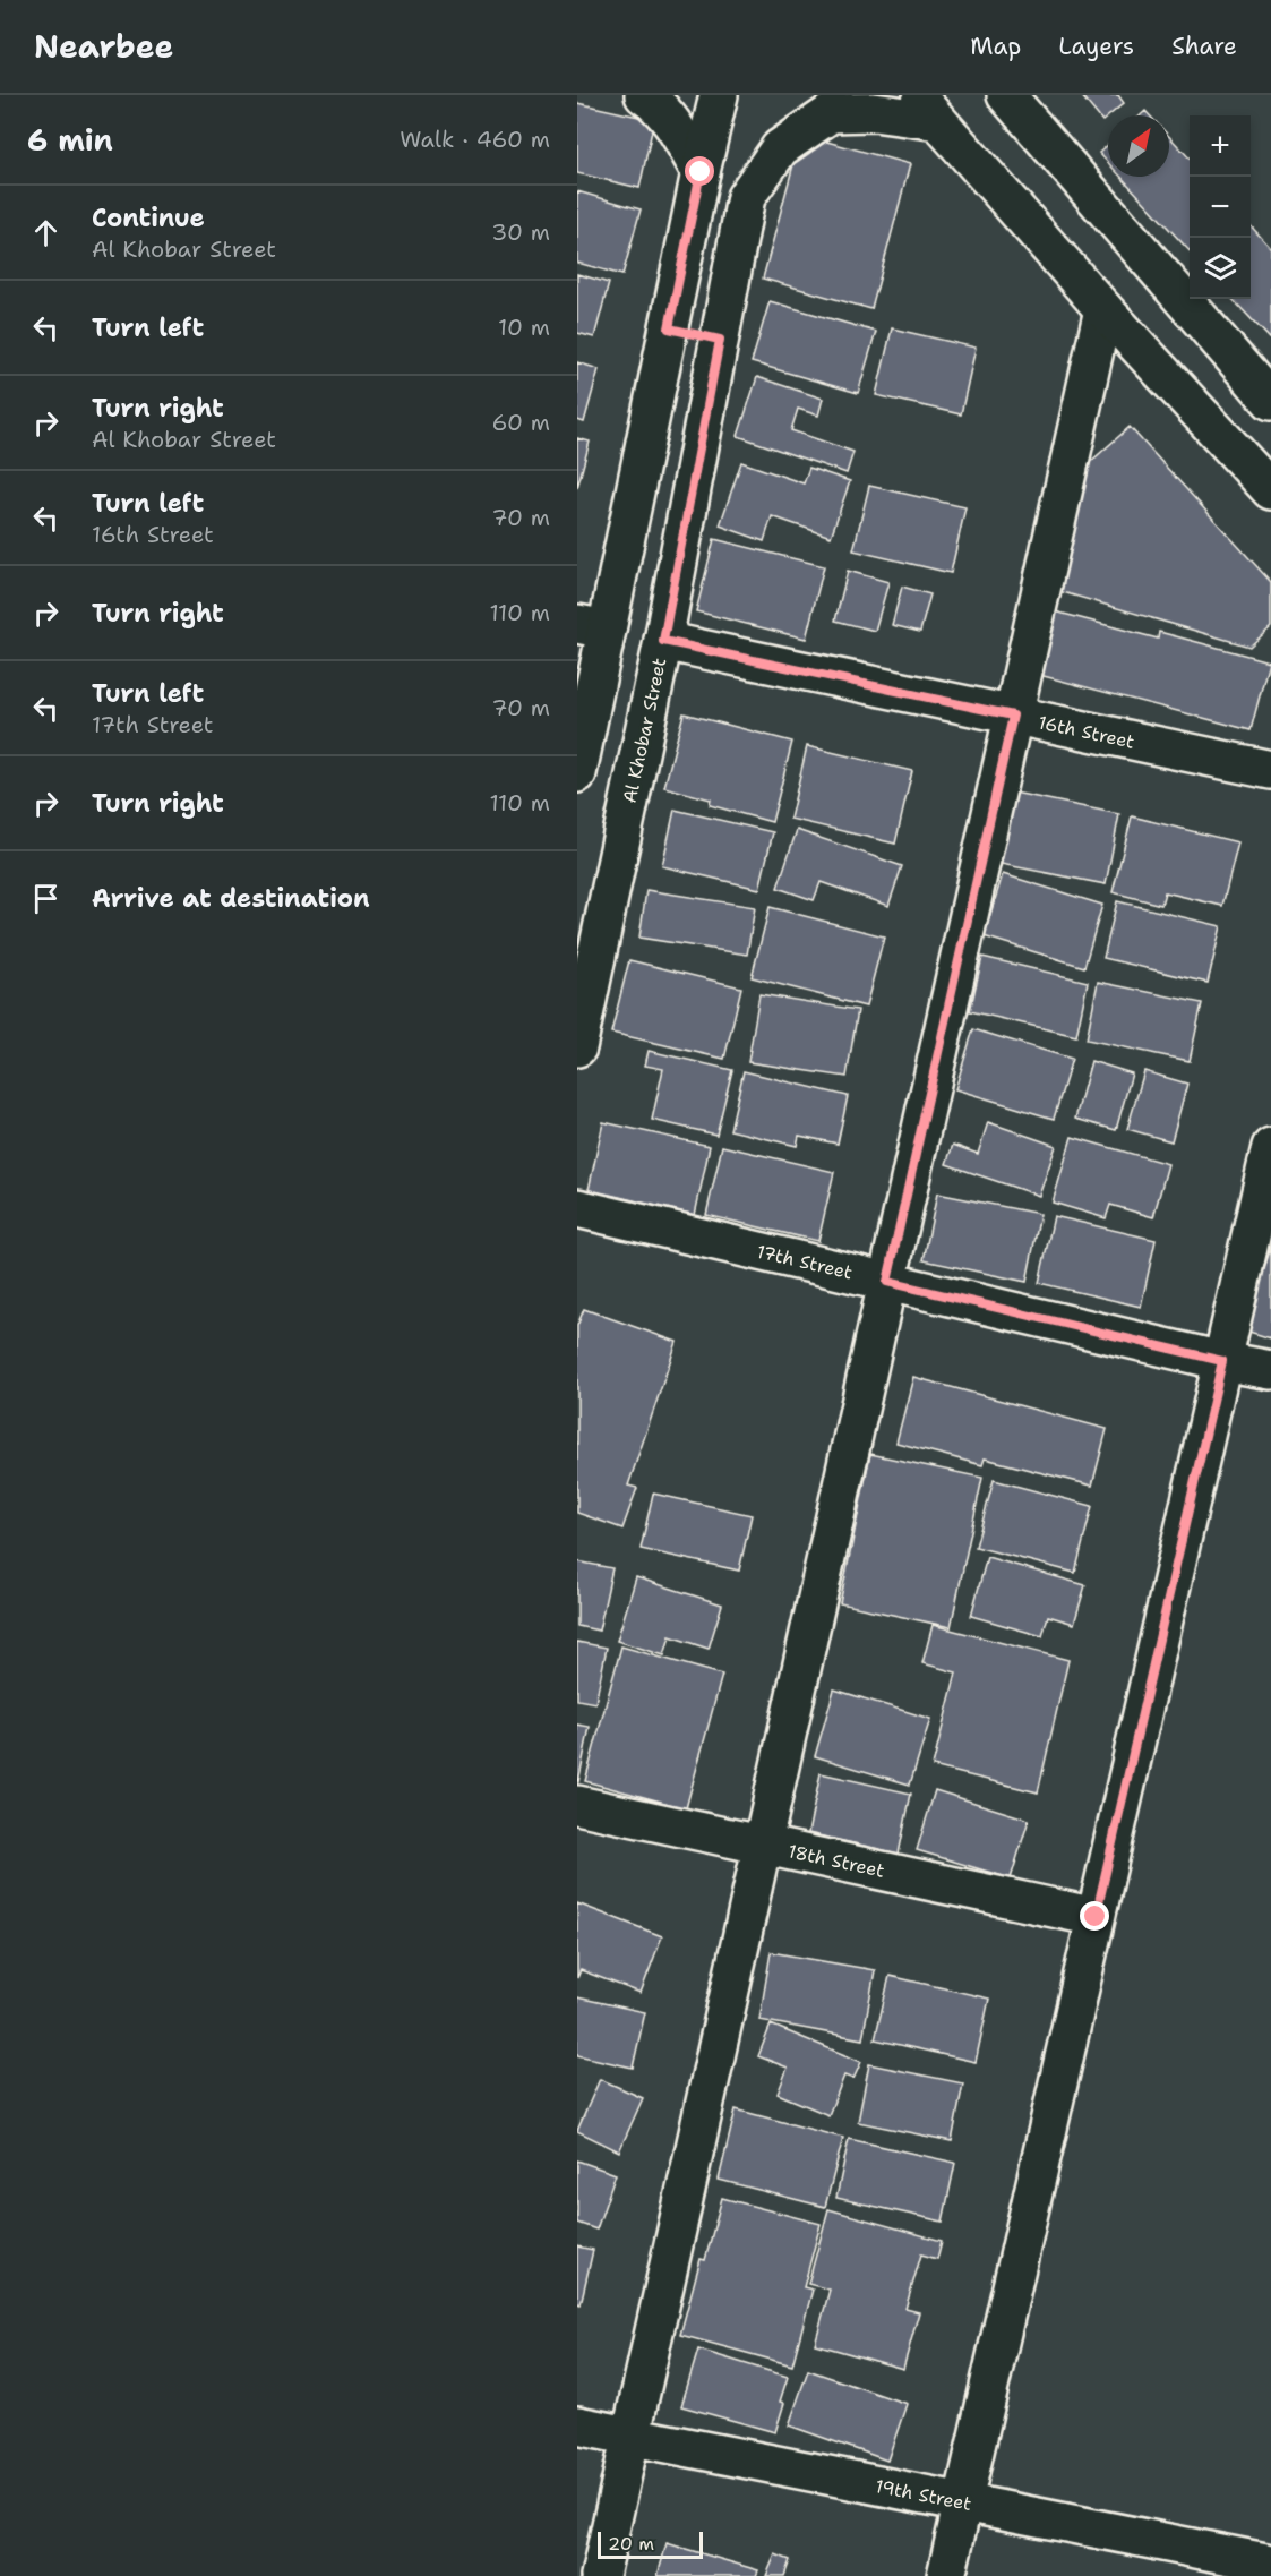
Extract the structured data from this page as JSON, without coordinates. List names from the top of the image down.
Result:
{
  "streets": {
    "street": [
      "Al Khobar Street",
      "16th Street",
      "17th Street",
      "18th Street",
      "19th Street"
    ]
  },
  "crossings": [
    ["Al Khobar Street", "16th Street"]
  ],
  "scale_bar": "20 m",
  "north": "top right",
  "page": {
    "header": "Nearbee",
    "nav": ["Map", "Layers", "Share"],
    "heading": ["6 min", "Walk · 460 m"],
    "map_buttons": ["+", "−"],
    "list": [
      ["Continue", "Al Khobar Street", "30 m"],
      ["Turn left", "10 m"],
      ["Turn right", "Al Khobar Street", "60 m"],
      ["Turn left", "16th Street", "70 m"],
      ["Turn right", "110 m"],
      ["Turn left", "17th Street", "70 m"],
      ["Turn right", "110 m"],
      "Arrive at destination"
    ],
    "scale": "20 m"
  }
}
